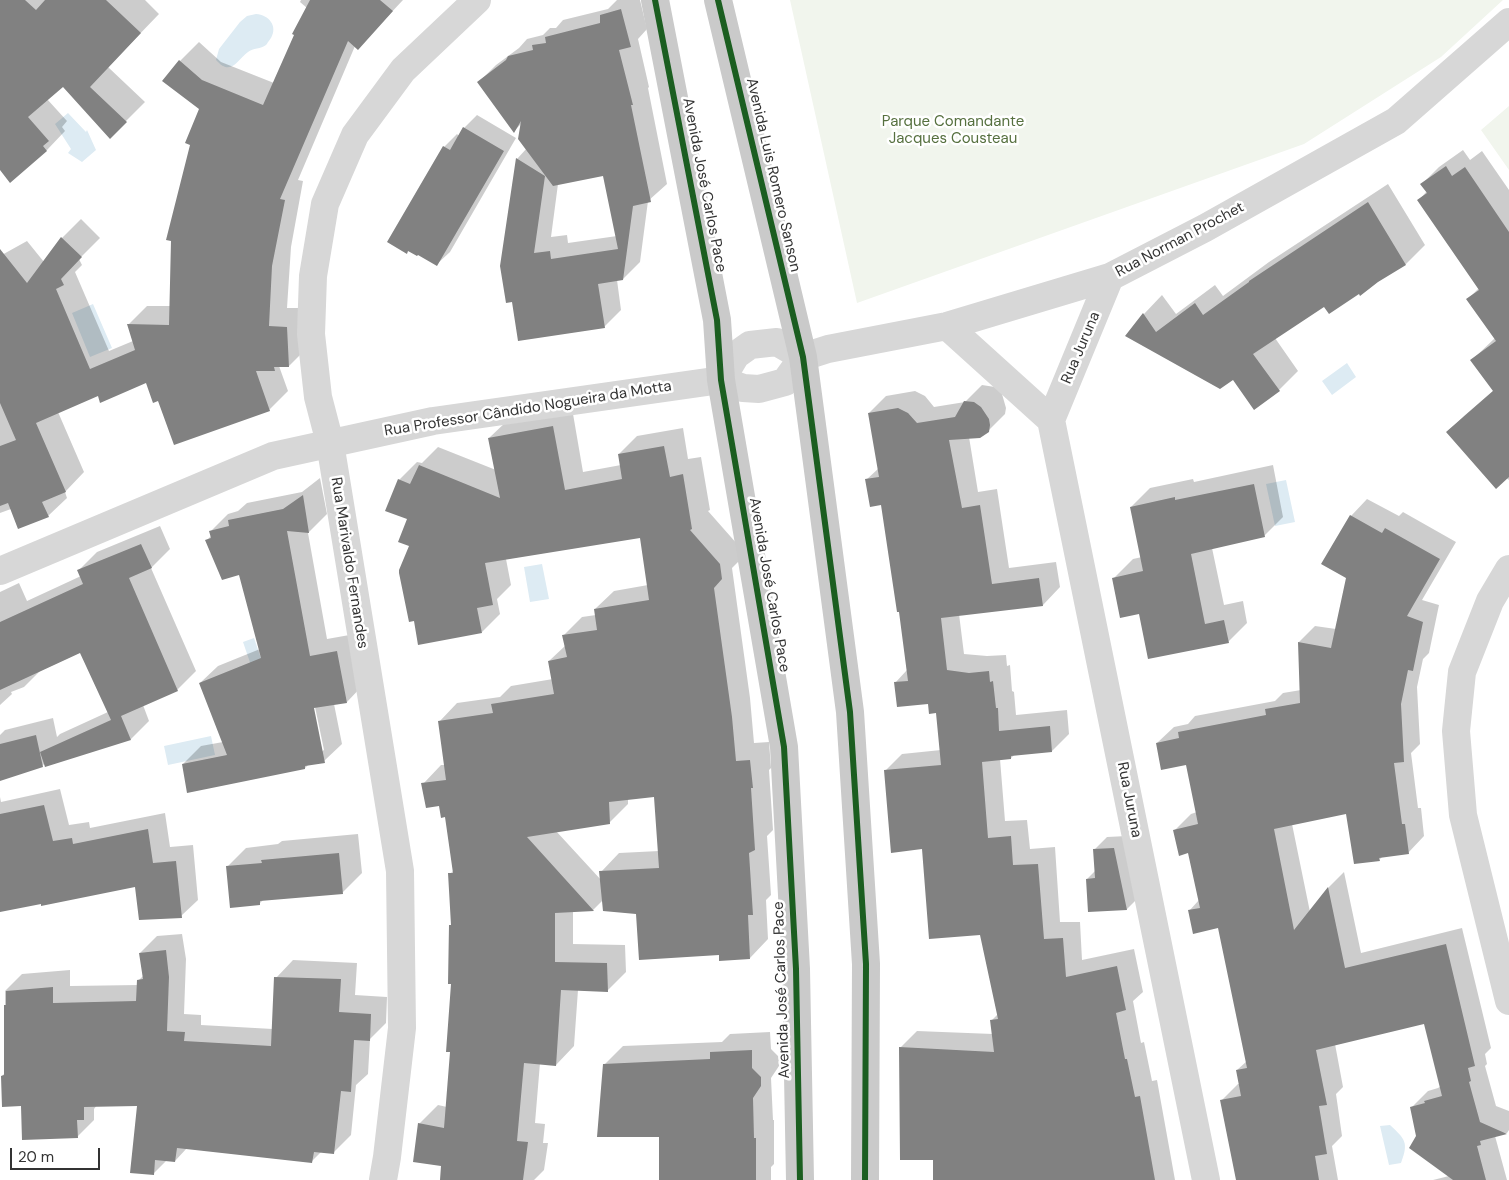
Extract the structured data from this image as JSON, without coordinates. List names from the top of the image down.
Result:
{
  "streets": {
    "main road": ["Avenida Luis Romero Sanson", "Avenida José Carlos Pace"],
    "street": [
      "Rua Norman Prochet",
      "Rua Juruna",
      "Rua Professor Cândido Nogueira da Motta",
      "Rua Marivaldo Fernandes"
    ]
  },
  "crossings": [
    ["Avenida Luis Romero Sanson", "Rua Norman Prochet"],
    ["Avenida José Carlos Pace", "Rua Professor Cândido Nogueira da Motta"],
    ["Rua Norman Prochet", "Rua Juruna"],
    ["Rua Professor Cândido Nogueira da Motta", "Rua Marivaldo Fernandes"]
  ],
  "parks": ["Parque Comandante Jacques Cousteau"],
  "scale_bar": "20 m"
}
